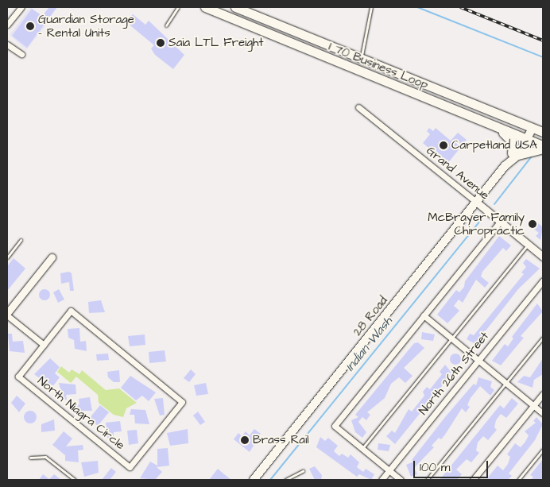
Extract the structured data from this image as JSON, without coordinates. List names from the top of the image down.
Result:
{
  "streets": {
    "main road": ["I 70 Business Loop", "28 Road"],
    "street": ["Grand Avenue", "North 26th Street", "North Niagra Circle"]
  },
  "crossings": [
    ["I 70 Business Loop", "28 Road"],
    ["Grand Avenue", "28 Road"]
  ],
  "water": ["Indian Wash"],
  "places": [
    "Guardian Storage - Rental Units",
    "Saia LTL Freight",
    "Carpetland USA",
    "McBrayer Family Chiropractic",
    "Brass Rail"
  ],
  "scale_bar": "100 m"
}
